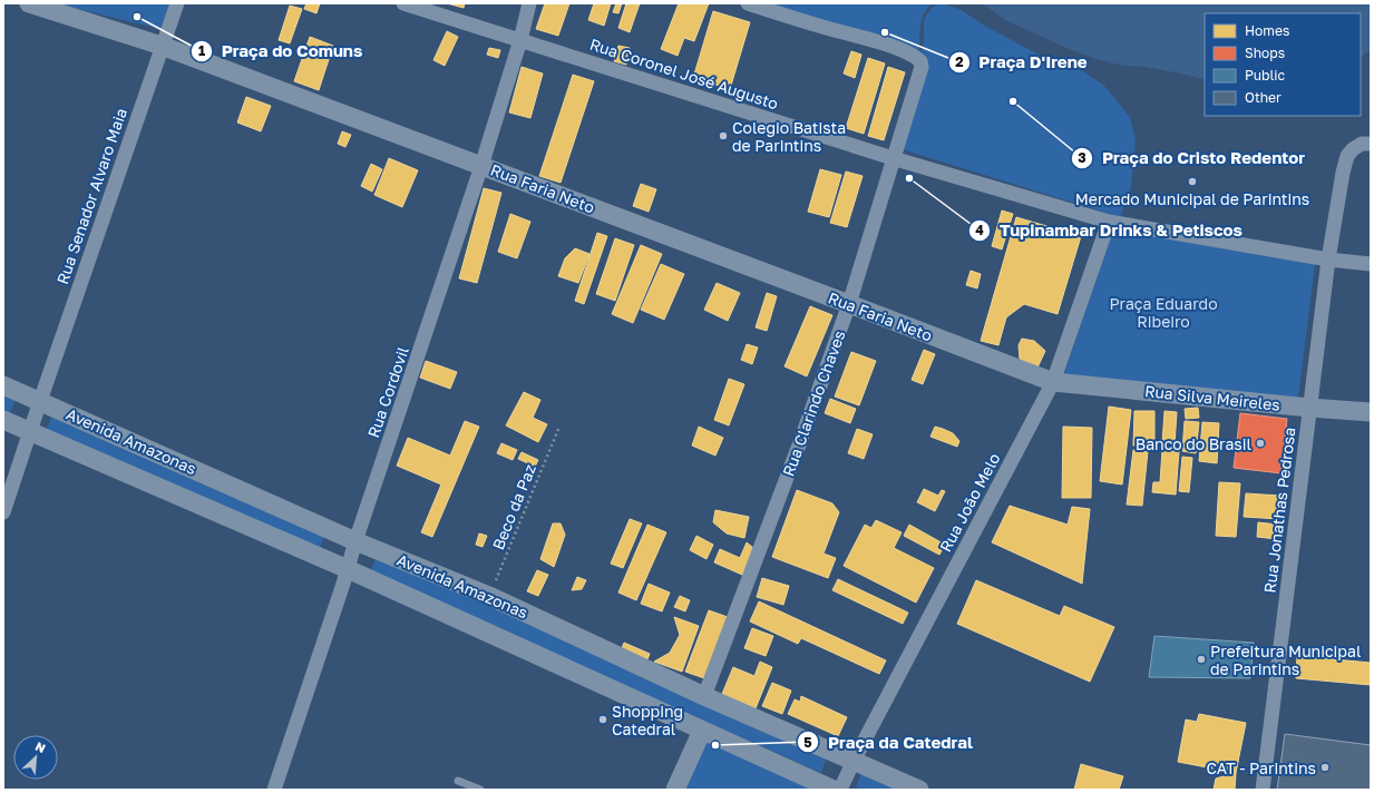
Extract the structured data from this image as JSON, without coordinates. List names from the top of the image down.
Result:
{
  "streets": {
    "street": [
      "Rua Coronel José Augusto",
      "Rua Faria Neto",
      "Rua Senador Alvaro Maia",
      "Rua Cordovil",
      "Rua Silva Meireles",
      "Rua Clarindo Chaves",
      "Avenida Amazonas",
      "Rua João Melo",
      "Rua Jonathas Pedrosa"
    ],
    "path": ["Beco da Paz"]
  },
  "crossings": [
    ["Rua Coronel José Augusto", "Rua Cordovil"],
    ["Rua Coronel José Augusto", "Rua Clarindo Chaves"],
    ["Rua Coronel José Augusto", "Rua João Melo"],
    ["Rua Coronel José Augusto", "Rua Jonathas Pedrosa"],
    ["Rua Faria Neto", "Rua Senador Alvaro Maia"],
    ["Rua Faria Neto", "Rua Cordovil"],
    ["Rua Faria Neto", "Rua Silva Meireles"],
    ["Rua Faria Neto", "Rua Clarindo Chaves"],
    ["Rua Faria Neto", "Rua João Melo"],
    ["Rua Senador Alvaro Maia", "Avenida Amazonas"],
    ["Rua Cordovil", "Avenida Amazonas"],
    ["Rua Silva Meireles", "Rua João Melo"],
    ["Rua Silva Meireles", "Rua Jonathas Pedrosa"],
    ["Rua Clarindo Chaves", "Avenida Amazonas"],
    ["Avenida Amazonas", "Rua João Melo"],
    ["Avenida Amazonas", "Beco da Paz"]
  ],
  "parks": ["Praça Eduardo Ribeiro"],
  "places": [
    "Praça do Comuns",
    "Praça D'Irene",
    "Praça do Cristo Redentor",
    "Colegio Batista de Parintins",
    "Tupinambar Drinks & Petiscos",
    "Mercado Municipal de Parintins",
    "Banco do Brasil",
    "Prefeitura Municipal de Parintins",
    "Shopping Catedral",
    "Praça da Catedral",
    "CAT - Parintins"
  ],
  "legend": [
    "Homes",
    "Shops",
    "Public",
    "Other"
  ],
  "north": "top right"
}
